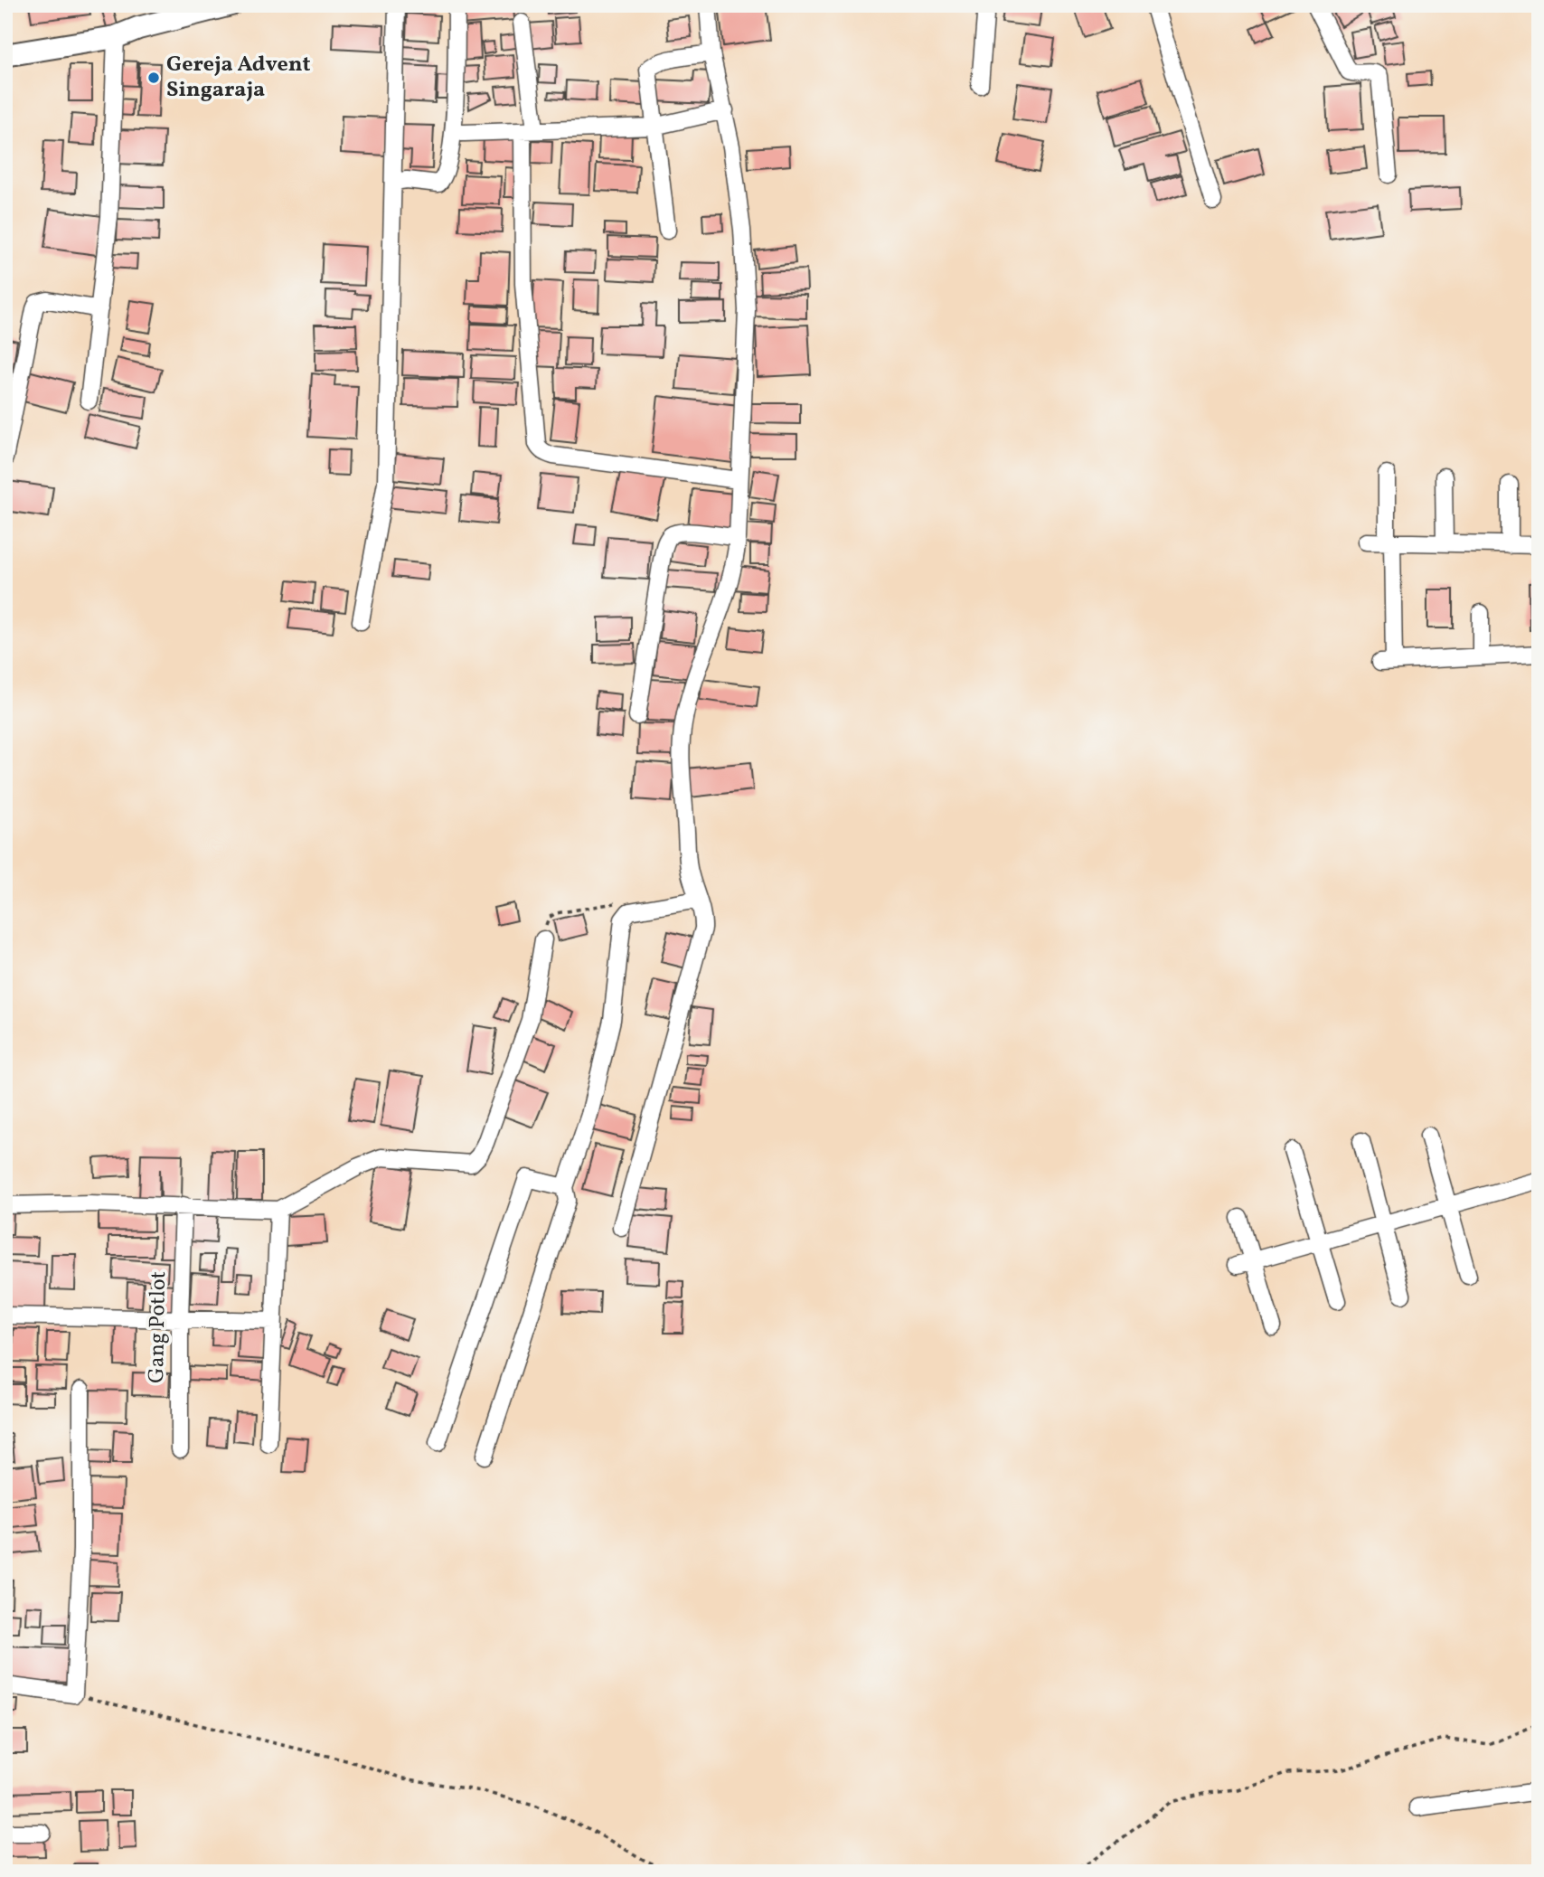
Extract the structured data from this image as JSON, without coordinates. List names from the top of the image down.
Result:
{
  "streets": {
    "street": ["Gang Potlot"]
  },
  "places": ["Gereja Advent Singaraja"]
}
